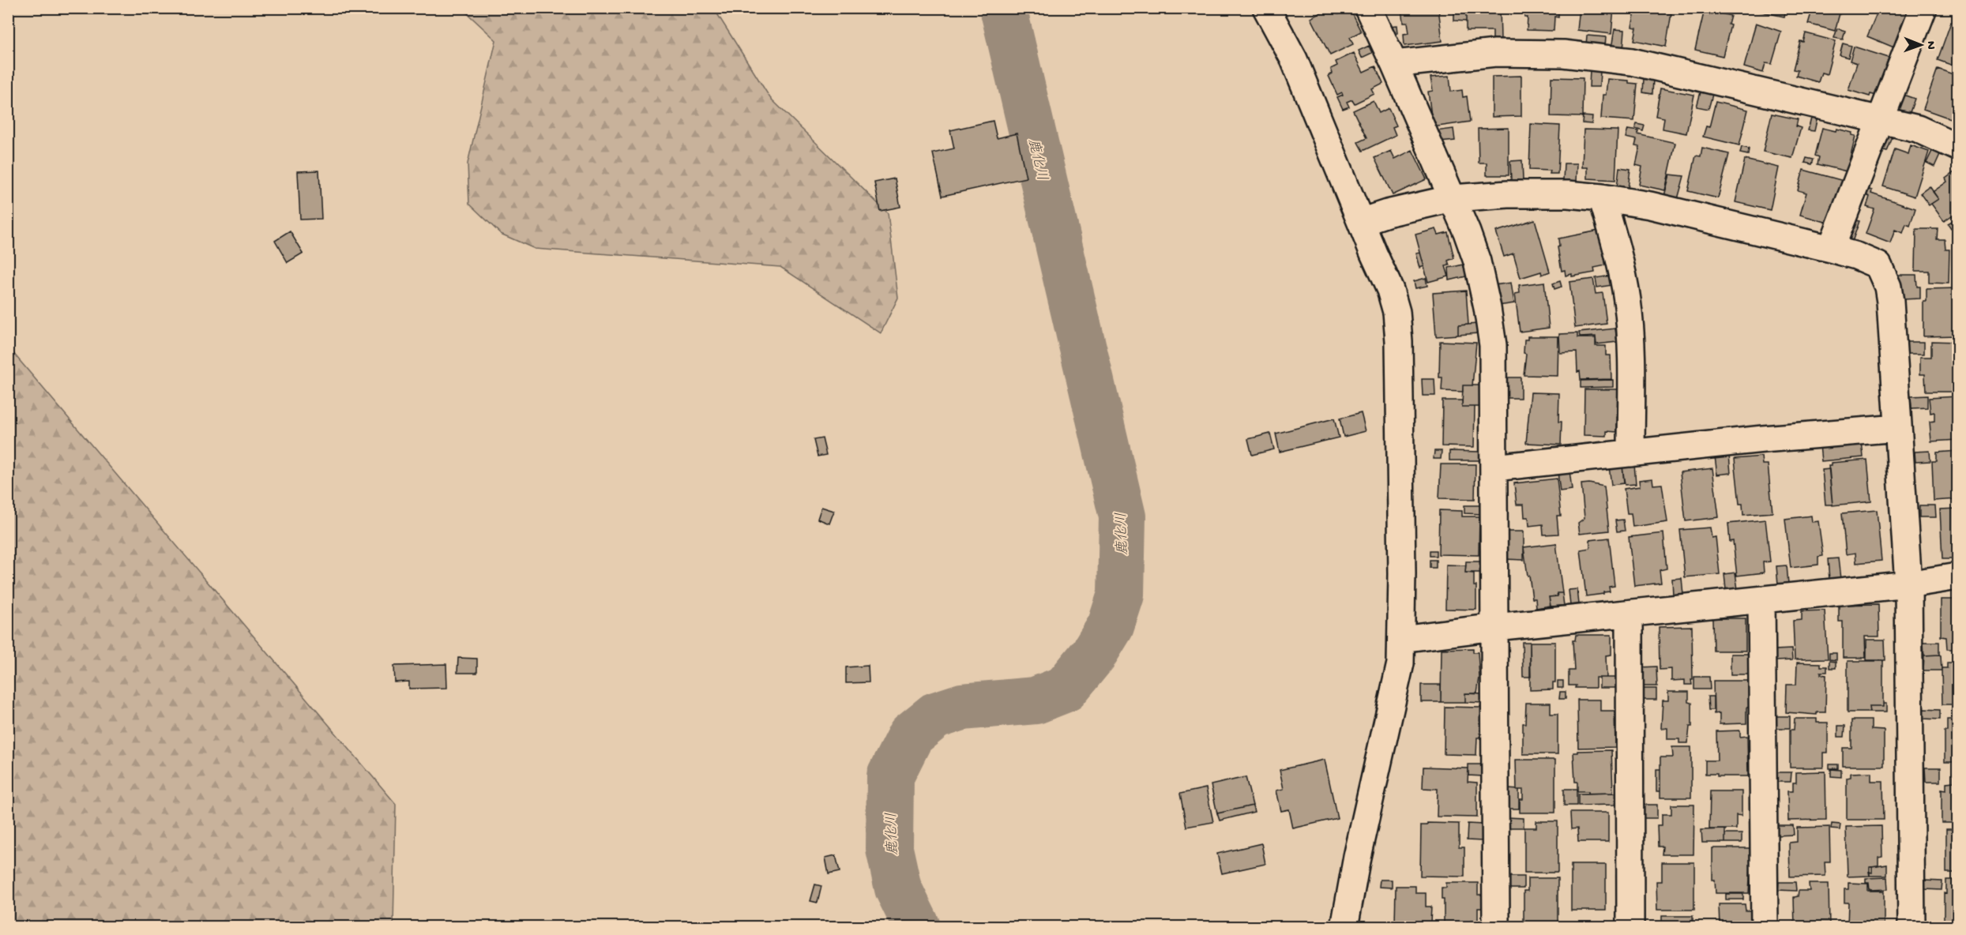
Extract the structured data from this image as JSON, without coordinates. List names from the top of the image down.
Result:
{
  "water": ["鹿化川"],
  "north": "right"
}
